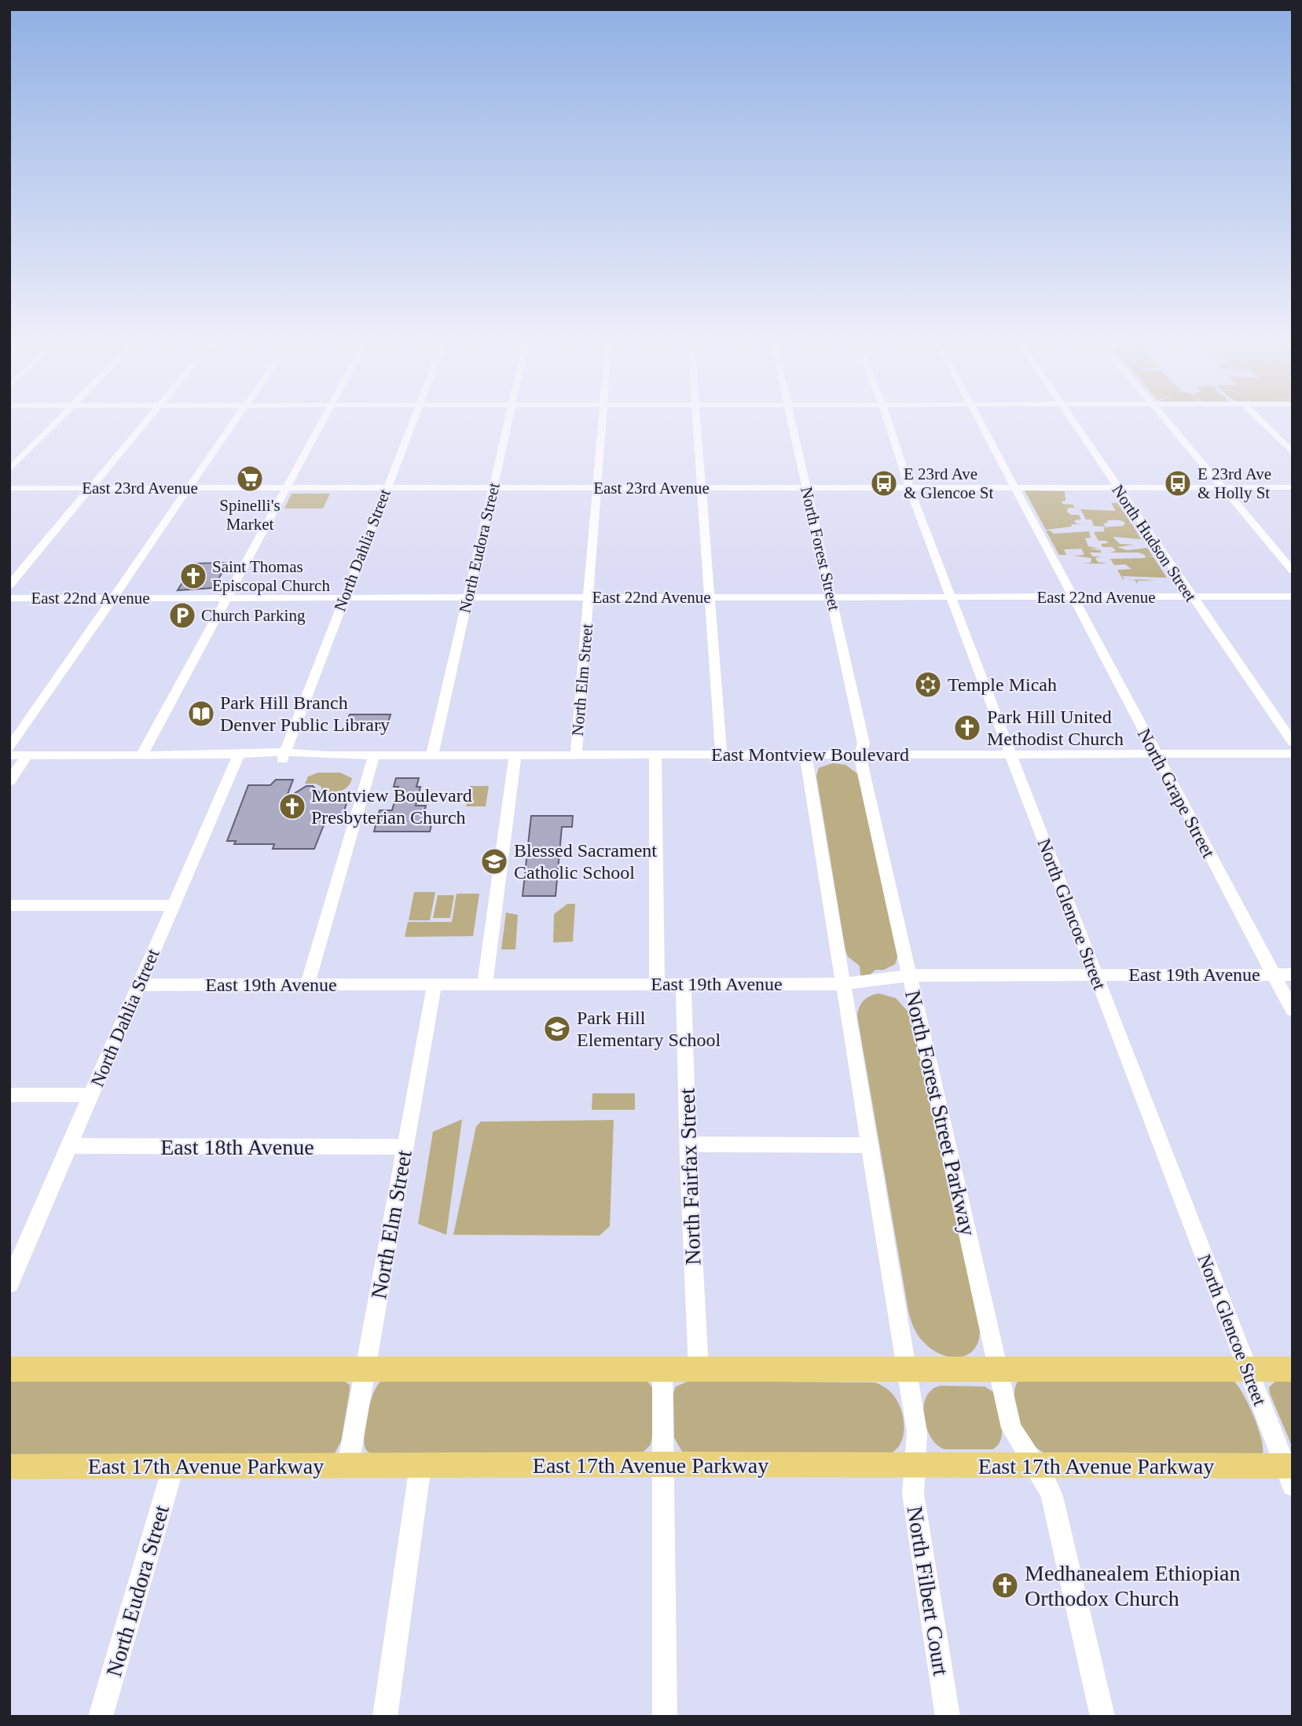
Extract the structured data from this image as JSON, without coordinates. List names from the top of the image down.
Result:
{
  "streets": {
    "main road": ["East 17th Avenue Parkway"],
    "street": [
      "East 23rd Avenue",
      "North Hudson Street",
      "North Eudora Street",
      "North Forest Street",
      "North Dahlia Street",
      "East 22nd Avenue",
      "North Elm Street",
      "East Montview Boulevard",
      "North Grape Street",
      "North Glencoe Street",
      "East 19th Avenue",
      "North Forest Street Parkway",
      "East 18th Avenue",
      "North Fairfax Street",
      "North Filbert Court"
    ]
  },
  "crossings": [
    ["East 23rd Avenue", "North Hudson Street"],
    ["East 23rd Avenue", "North Eudora Street"],
    ["East 23rd Avenue", "North Forest Street"],
    ["East 23rd Avenue", "North Dahlia Street"],
    ["East 23rd Avenue", "North Elm Street"],
    ["East 23rd Avenue", "North Grape Street"],
    ["East 23rd Avenue", "North Glencoe Street"],
    ["North Hudson Street", "East 22nd Avenue"],
    ["North Eudora Street", "East 22nd Avenue"],
    ["North Eudora Street", "East Montview Boulevard"],
    ["North Eudora Street", "East 17th Avenue Parkway"],
    ["North Forest Street", "East 22nd Avenue"],
    ["North Forest Street", "East Montview Boulevard"],
    ["North Forest Street", "North Forest Street Parkway"],
    ["North Dahlia Street", "East 22nd Avenue"],
    ["North Dahlia Street", "East Montview Boulevard"],
    ["North Dahlia Street", "East 19th Avenue"],
    ["North Dahlia Street", "East 18th Avenue"],
    ["East 22nd Avenue", "North Elm Street"],
    ["East 22nd Avenue", "North Grape Street"],
    ["East 22nd Avenue", "North Glencoe Street"],
    ["North Elm Street", "East Montview Boulevard"],
    ["North Elm Street", "East 19th Avenue"],
    ["North Elm Street", "East 18th Avenue"],
    ["North Elm Street", "East 17th Avenue Parkway"],
    ["East Montview Boulevard", "North Grape Street"],
    ["East Montview Boulevard", "North Glencoe Street"],
    ["East Montview Boulevard", "North Forest Street Parkway"],
    ["North Grape Street", "East 19th Avenue"],
    ["North Glencoe Street", "East 19th Avenue"],
    ["North Glencoe Street", "East 17th Avenue Parkway"],
    ["East 19th Avenue", "North Forest Street Parkway"],
    ["East 19th Avenue", "North Fairfax Street"],
    ["North Forest Street Parkway", "East 17th Avenue Parkway"],
    ["East 17th Avenue Parkway", "North Filbert Court"]
  ],
  "places": {
    "supermarket": ["Spinelli's Market"],
    "bus stop": ["E 23rd Ave & Glencoe St", "E 23rd Ave & Holly St"],
    "church": [
      "Saint Thomas Episcopal Church",
      "Park Hill United Methodist Church",
      "Montview Boulevard Presbyterian Church",
      "Medhanealem Ethiopian Orthodox Church"
    ],
    "parking": ["Church Parking"],
    "synagogue": ["Temple Micah"],
    "library": ["Park Hill Branch Denver Public Library"],
    "school or university": ["Blessed Sacrament Catholic School", "Park Hill Elementary School"]
  }
}
